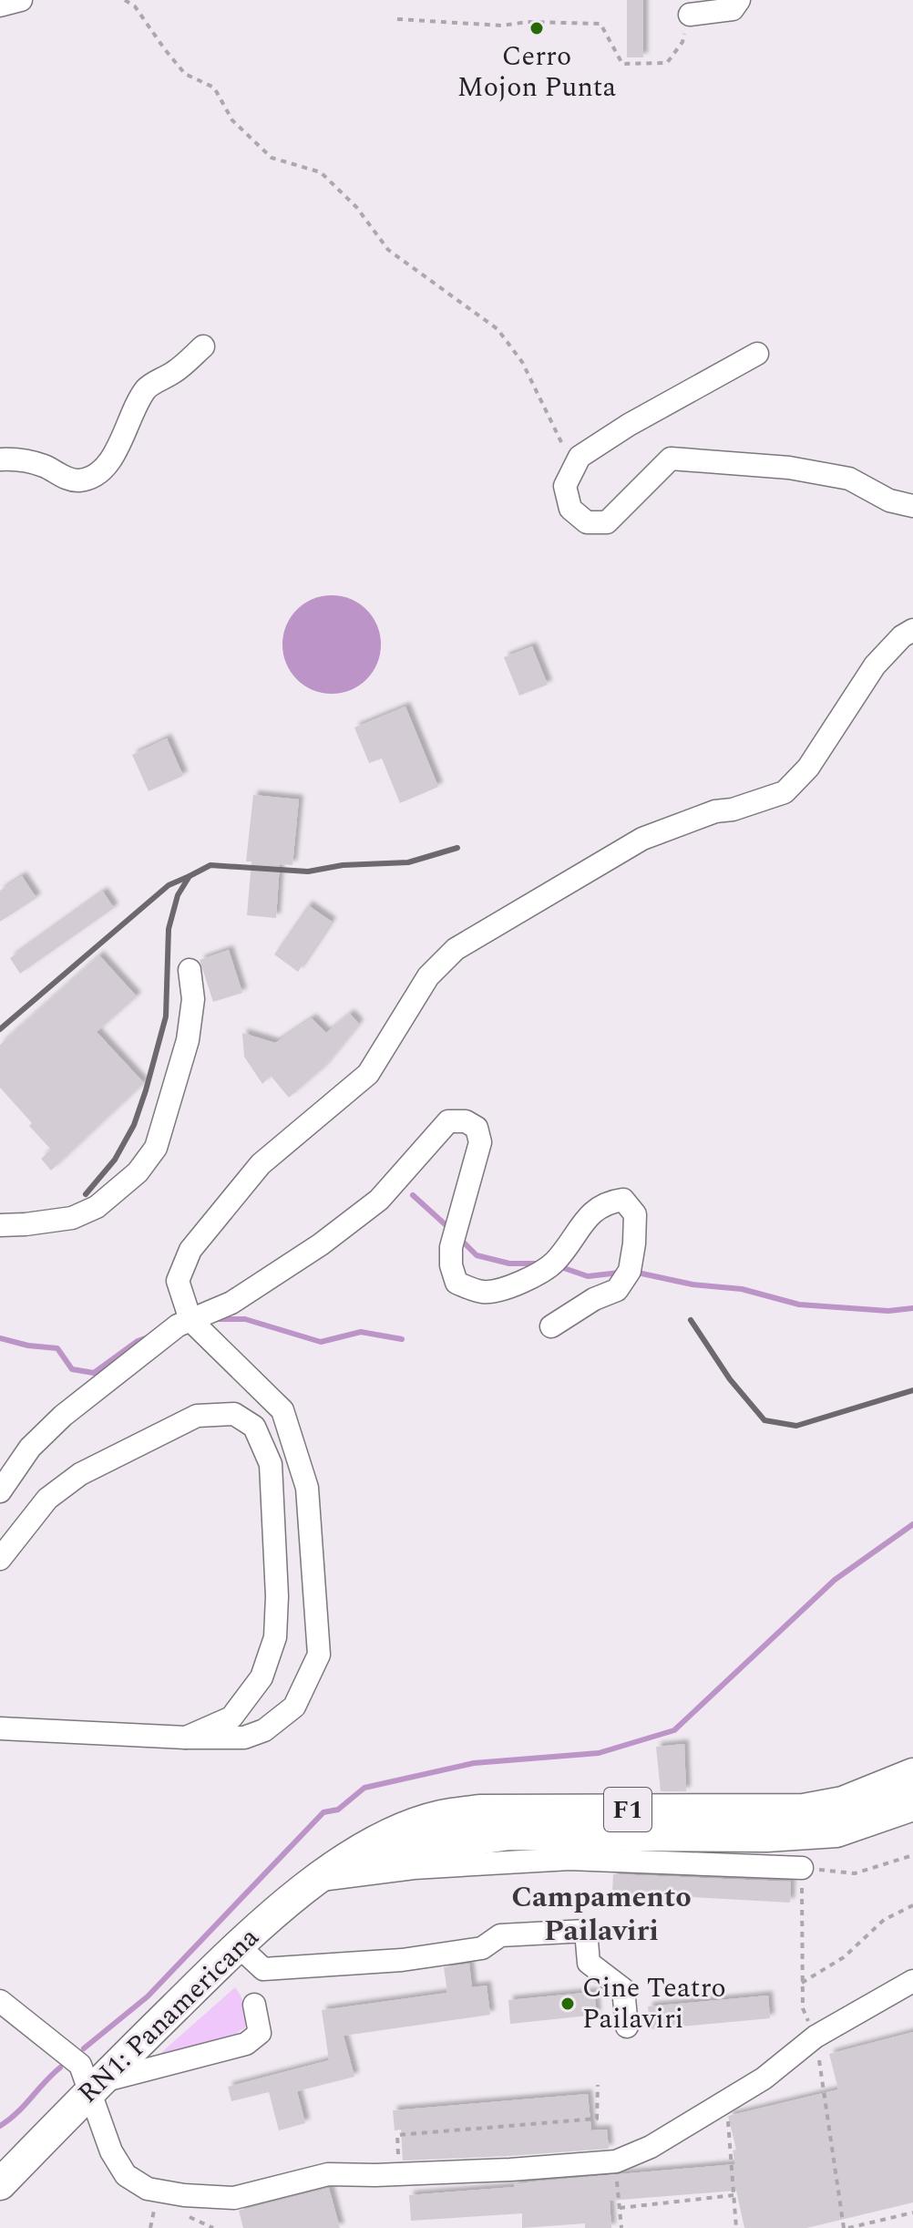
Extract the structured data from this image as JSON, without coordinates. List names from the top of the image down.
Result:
{
  "streets": {
    "highway": ["F1", "RN1: Panamericana"]
  },
  "districts": ["Campamento Pailaviri"],
  "places": ["Cerro Mojon Punta", "Cine Teatro Pailaviri"]
}
